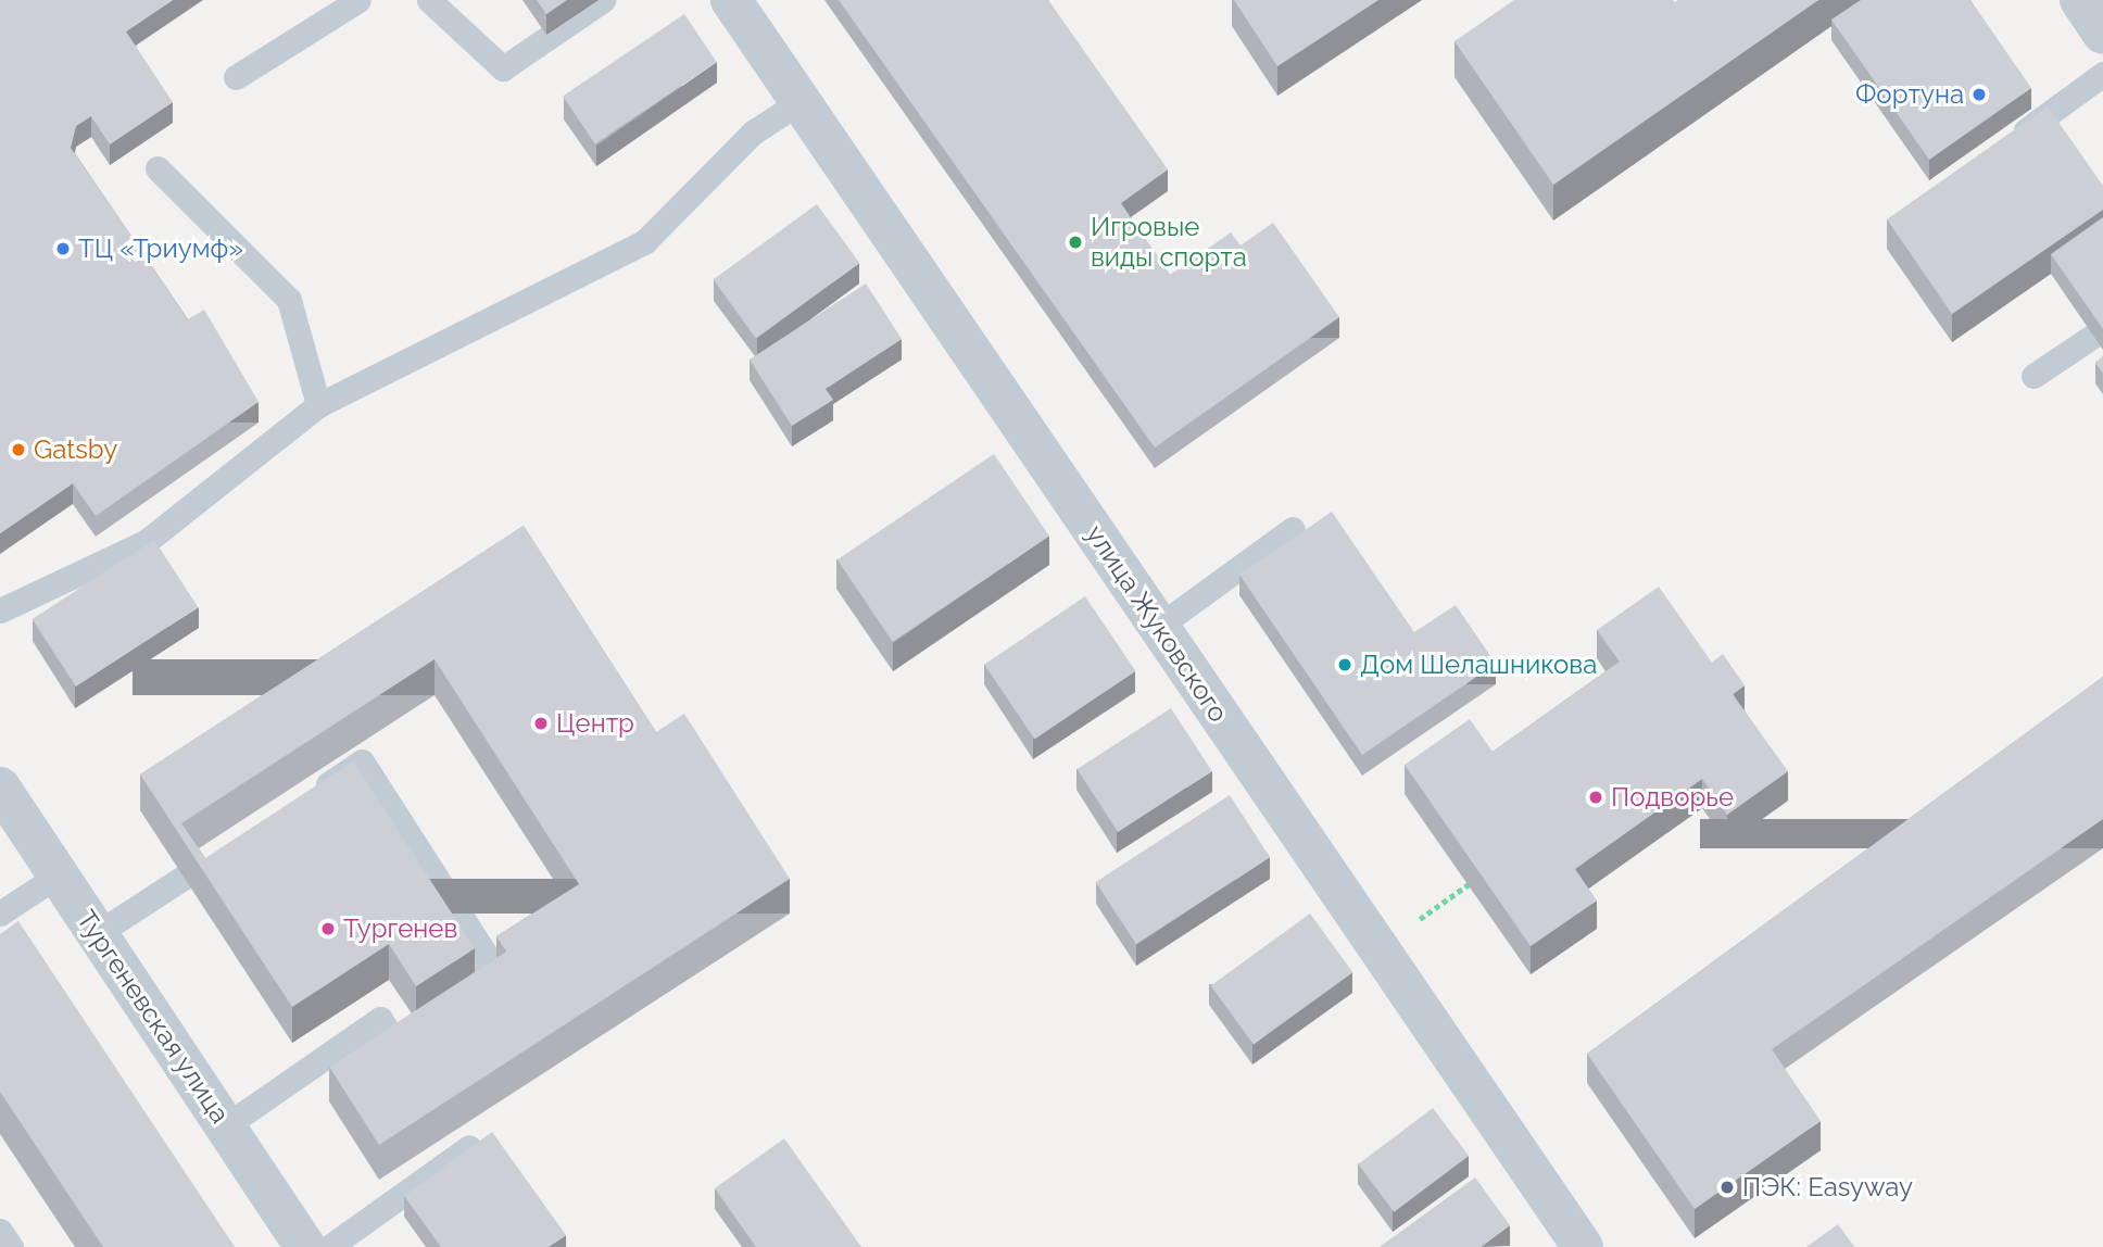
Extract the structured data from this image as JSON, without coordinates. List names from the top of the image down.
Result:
{
  "streets": {
    "street": ["улица Жуковского", "Тургеневская улица"]
  },
  "places": [
    "Фортуна",
    "Игровые виды спорта",
    "ТЦ «Триумф»",
    "Gatsby",
    "Дом Шелашникова",
    "Центр",
    "Подворье",
    "Тургенев",
    "ПЭК: Easyway"
  ]
}
